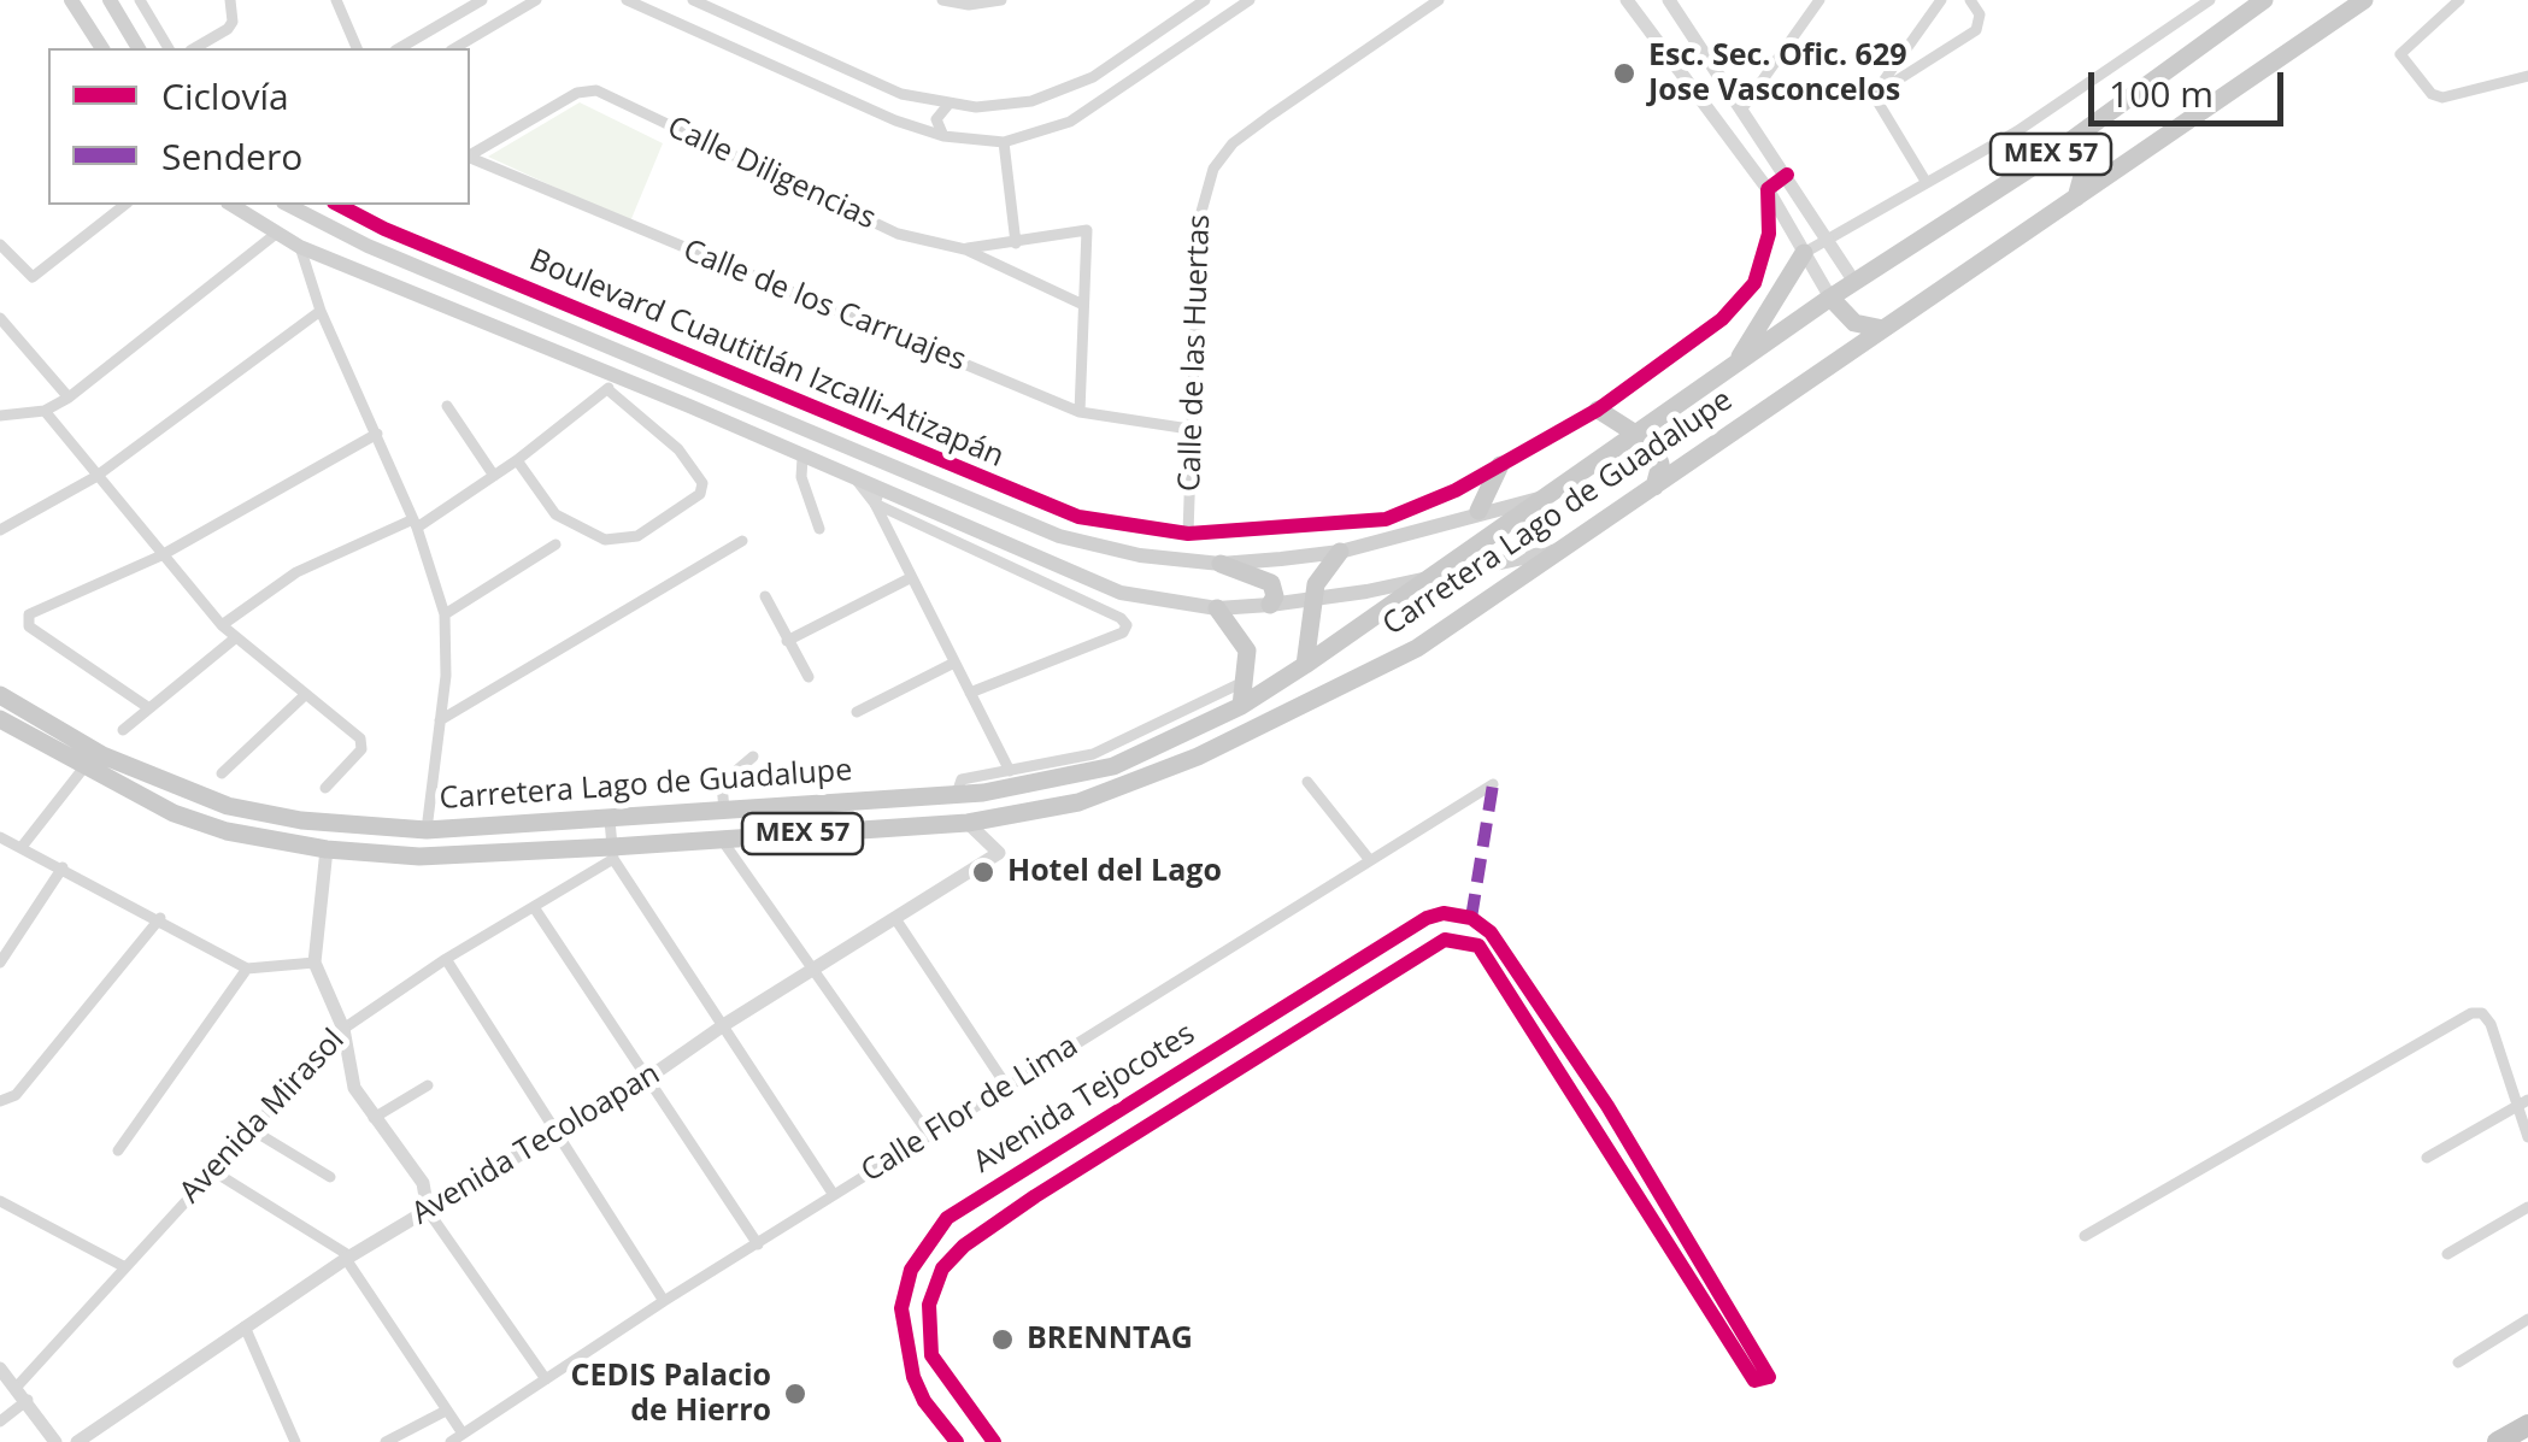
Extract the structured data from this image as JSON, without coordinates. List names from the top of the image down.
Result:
{
  "streets": {
    "main road": ["MEX 57", "Boulevard Cuautitlán Izcalli-Atizapán", "Carretera Lago de Guadalupe"],
    "street": [
      "Calle Diligencias",
      "Calle de los Carruajes",
      "Calle de las Huertas",
      "Avenida Tejocotes",
      "Calle Flor de Lima",
      "Avenida Mirasol",
      "Avenida Tecoloapan"
    ]
  },
  "crossings": [
    ["MEX 57", "Carretera Lago de Guadalupe"],
    ["Calle de los Carruajes", "Calle de las Huertas"],
    ["Calle de las Huertas", "Boulevard Cuautitlán Izcalli-Atizapán"],
    ["Boulevard Cuautitlán Izcalli-Atizapán", "Carretera Lago de Guadalupe"],
    ["Carretera Lago de Guadalupe", "Avenida Mirasol"]
  ],
  "places": [
    "Esc. Sec. Ofic. 629 Jose Vasconcelos",
    "Hotel del Lago",
    "BRENNTAG",
    "CEDIS Palacio de Hierro"
  ],
  "legend": ["Ciclovía", "Sendero"],
  "scale_bar": "100 m"
}
